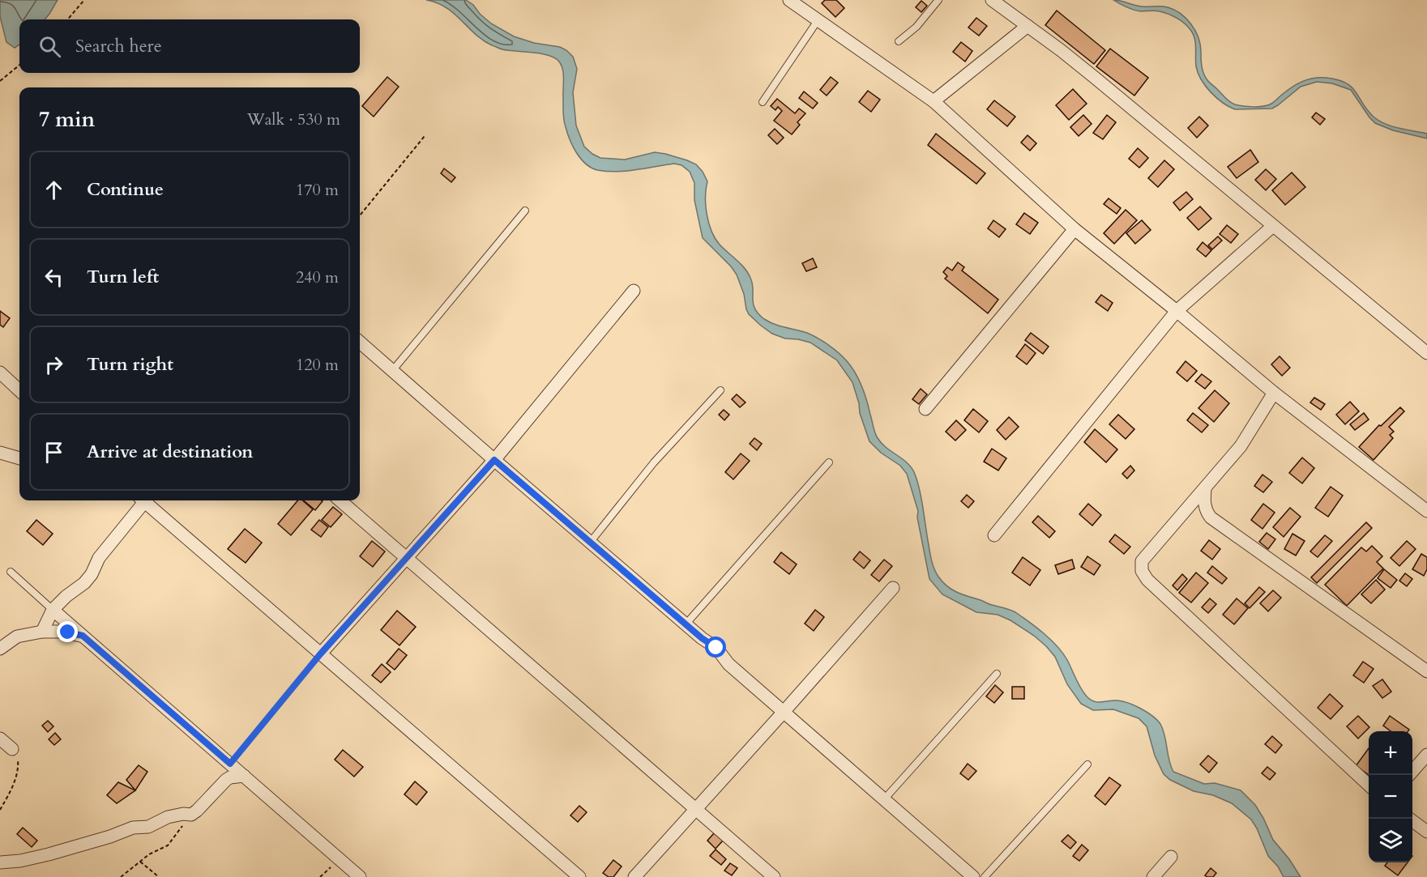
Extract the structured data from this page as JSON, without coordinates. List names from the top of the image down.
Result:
{
  "page": {
    "search": "Search here",
    "heading": ["7 min", "Walk · 530 m"],
    "list": [
      ["Continue", "170 m"],
      ["Turn left", "240 m"],
      ["Turn right", "120 m"],
      "Arrive at destination"
    ],
    "map_buttons": ["+", "−"]
  }
}
